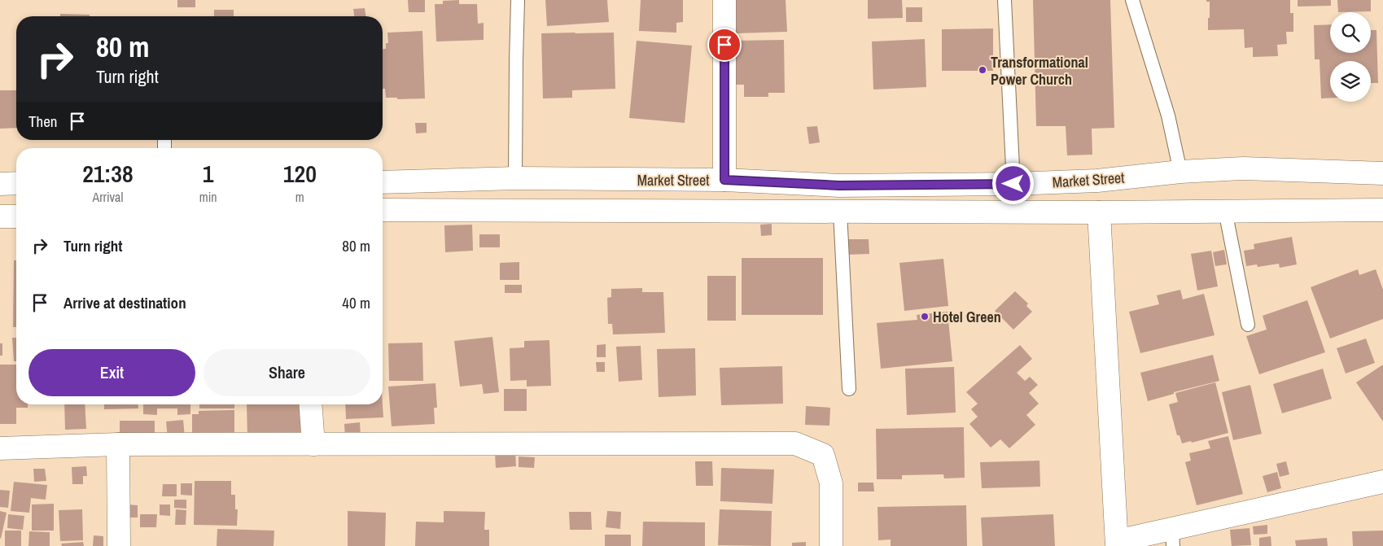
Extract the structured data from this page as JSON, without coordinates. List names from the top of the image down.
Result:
{
  "streets": {
    "street": ["Market Street"]
  },
  "places": ["Transformational Power Church", "Hotel Green"],
  "page": {
    "turn": ["80 m", "Turn right"],
    "then": "Then",
    "eta": [
      "21:38",
      "Arrival",
      "1",
      "min",
      "120",
      "m"
    ],
    "list": [
      {
        "name": "Turn right",
        "value": "80 m"
      },
      {
        "name": "Arrive at destination",
        "value": "40 m"
      }
    ],
    "buttons": ["Exit", "Share"]
  }
}
